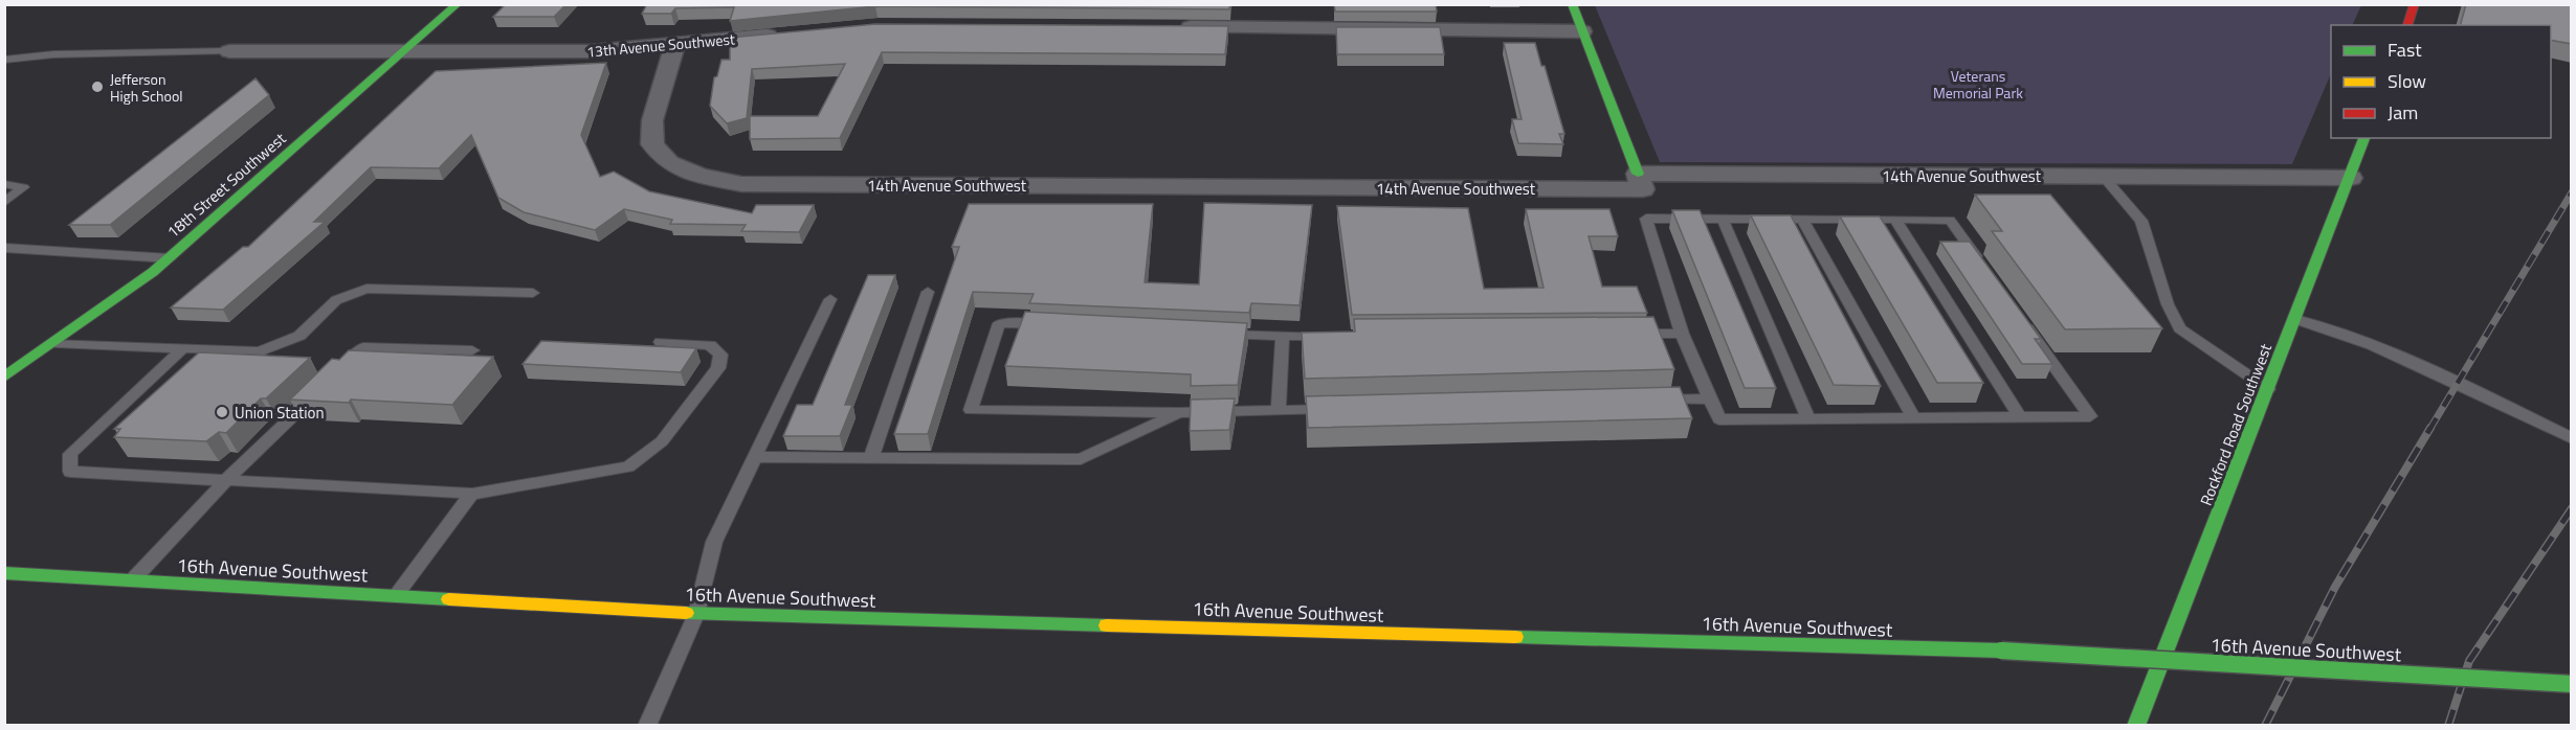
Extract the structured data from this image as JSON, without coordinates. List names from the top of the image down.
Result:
{
  "streets": {
    "street": [
      "13th Avenue Southwest",
      "14th Avenue Southwest",
      "18th Street Southwest",
      "Rockford Road Southwest",
      "16th Avenue Southwest"
    ]
  },
  "crossings": [
    ["13th Avenue Southwest", "14th Avenue Southwest"],
    ["13th Avenue Southwest", "18th Street Southwest"],
    ["14th Avenue Southwest", "Rockford Road Southwest"]
  ],
  "parks": ["Veterans Memorial Park"],
  "places": ["Jefferson High School", "Union Station"],
  "legend": ["Fast", "Slow", "Jam"]
}
